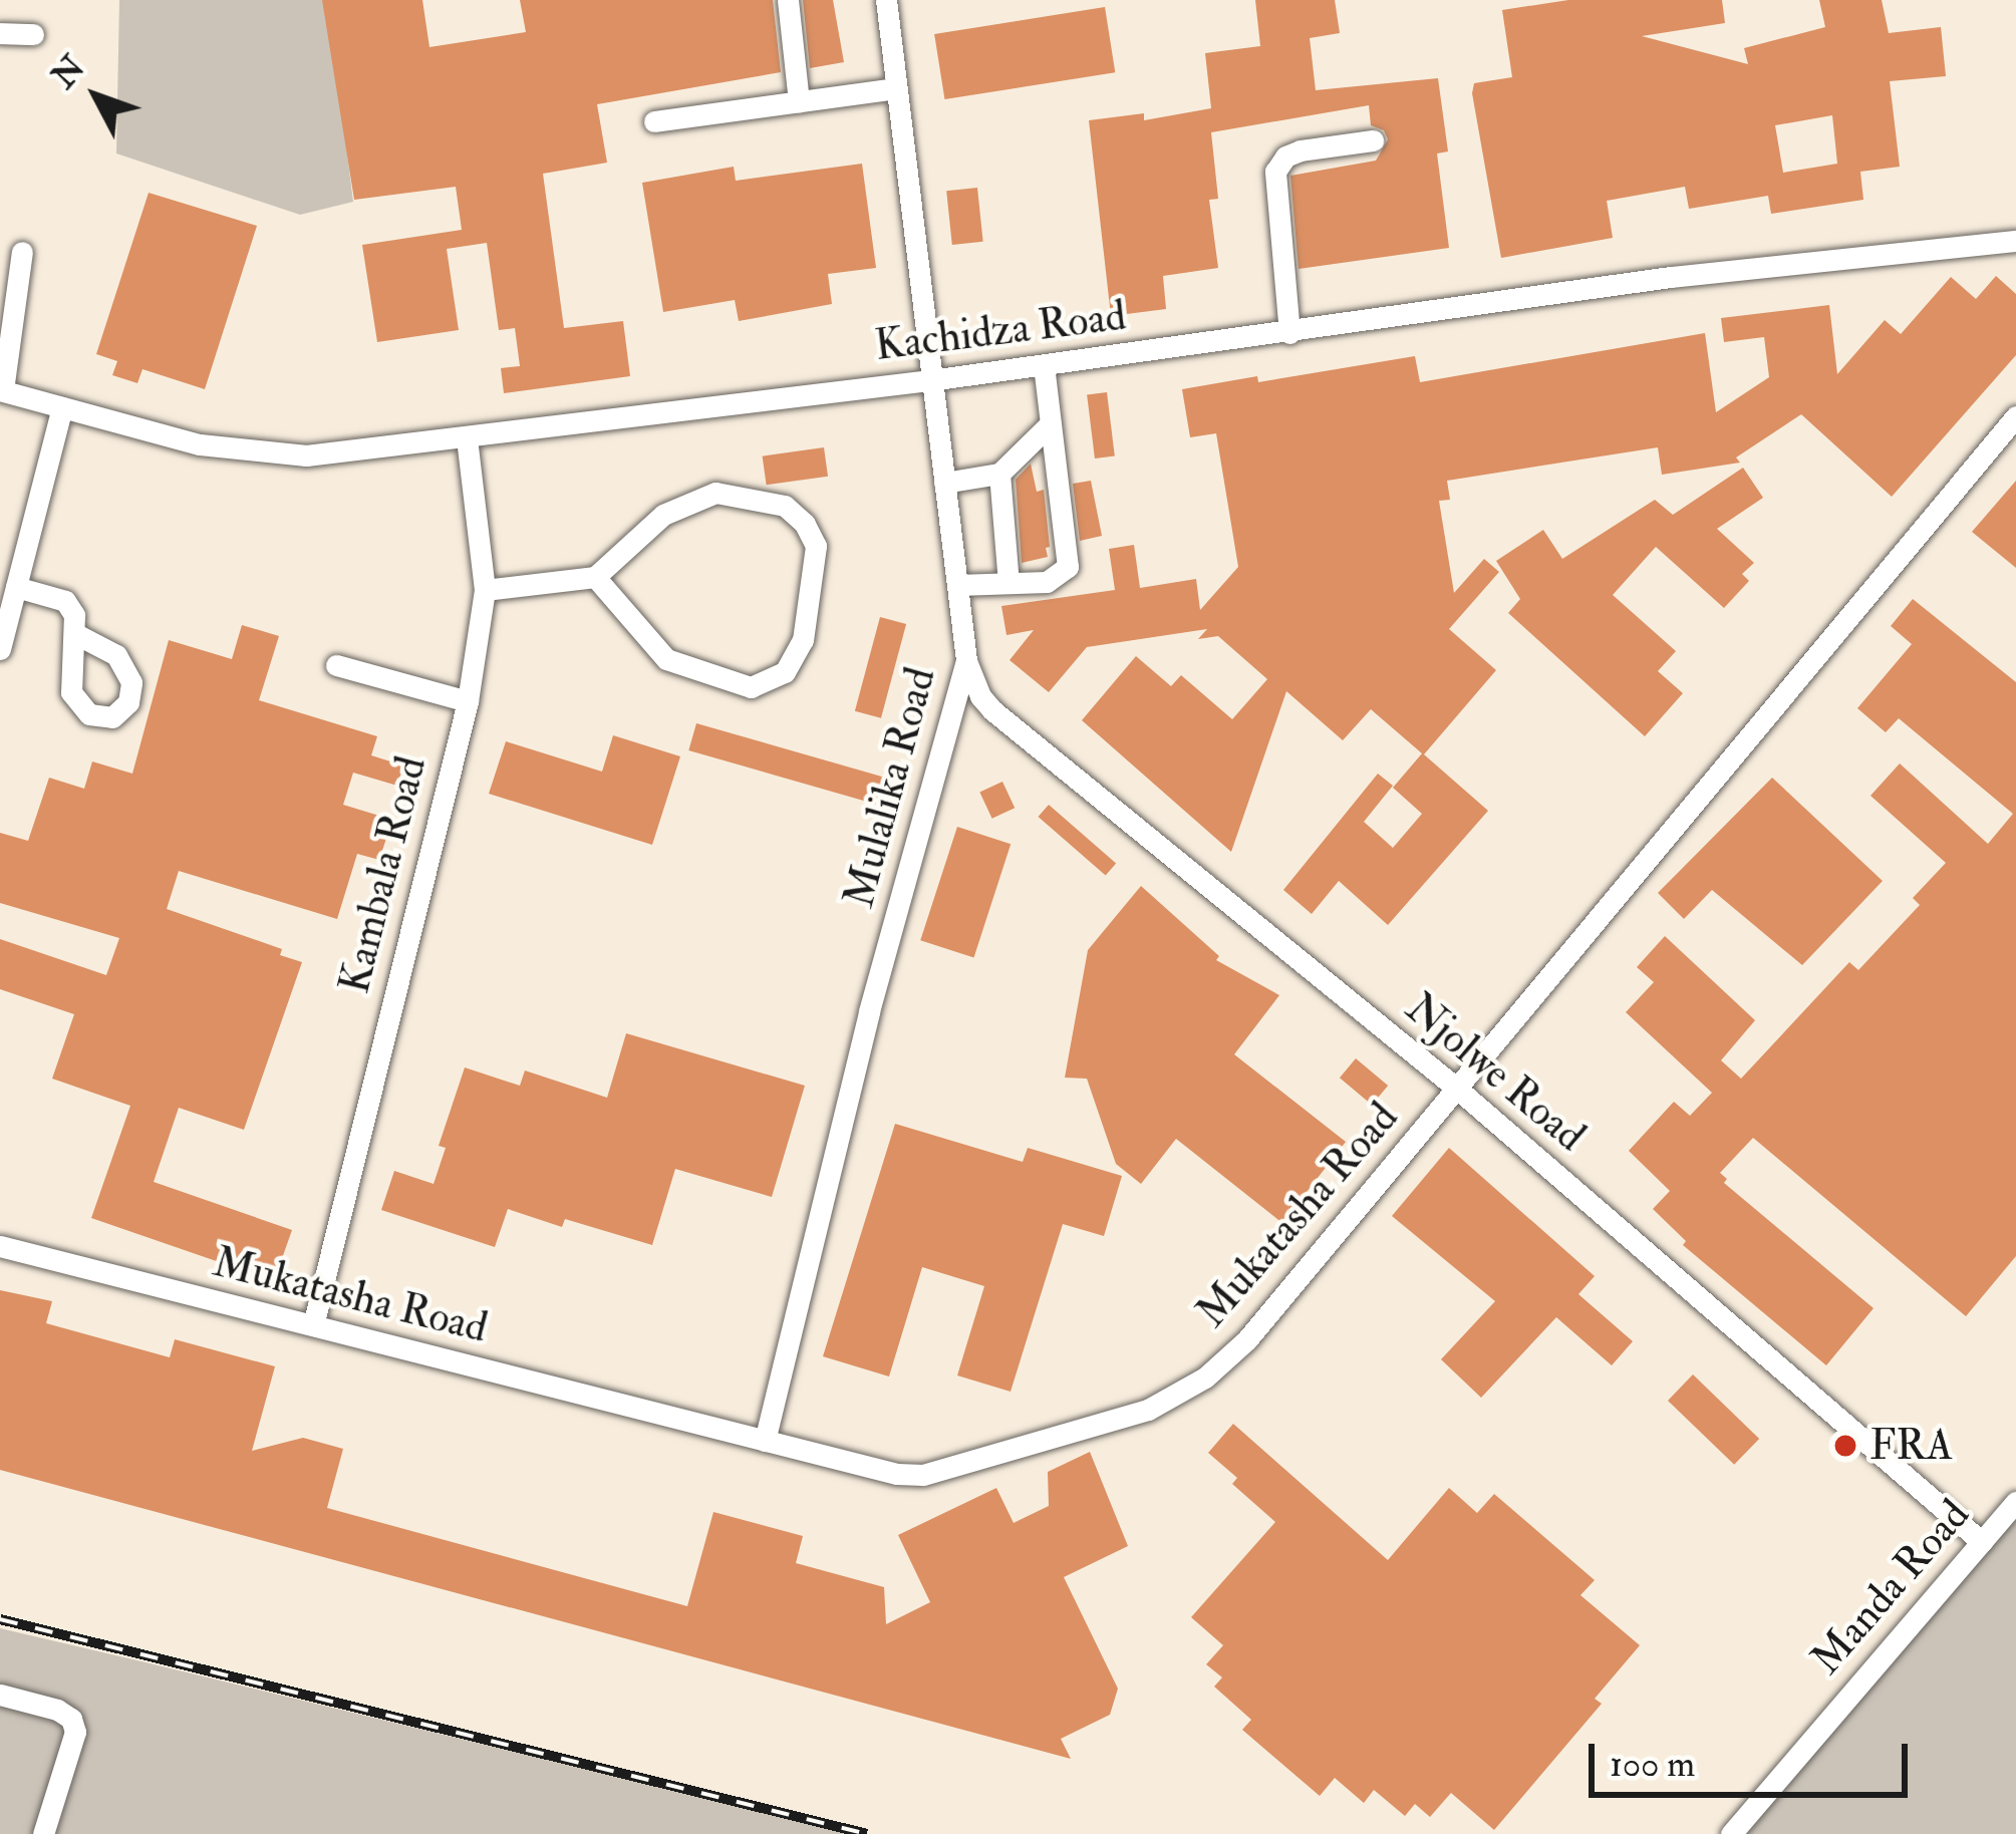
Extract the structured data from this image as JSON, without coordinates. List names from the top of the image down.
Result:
{
  "streets": {
    "street": [
      "Kachidza Road",
      "Mulalika Road",
      "Kambala Road",
      "Njolwe Road",
      "Mukatasha Road",
      "Manda Road"
    ]
  },
  "crossings": [
    ["Kachidza Road", "Mulalika Road"],
    ["Kachidza Road", "Kambala Road"],
    ["Mulalika Road", "Njolwe Road"],
    ["Mulalika Road", "Mukatasha Road"],
    ["Kambala Road", "Mukatasha Road"],
    ["Njolwe Road", "Mukatasha Road"],
    ["Njolwe Road", "Manda Road"]
  ],
  "places": ["FRA"],
  "scale_bar": "100 m",
  "north": "top left"
}
